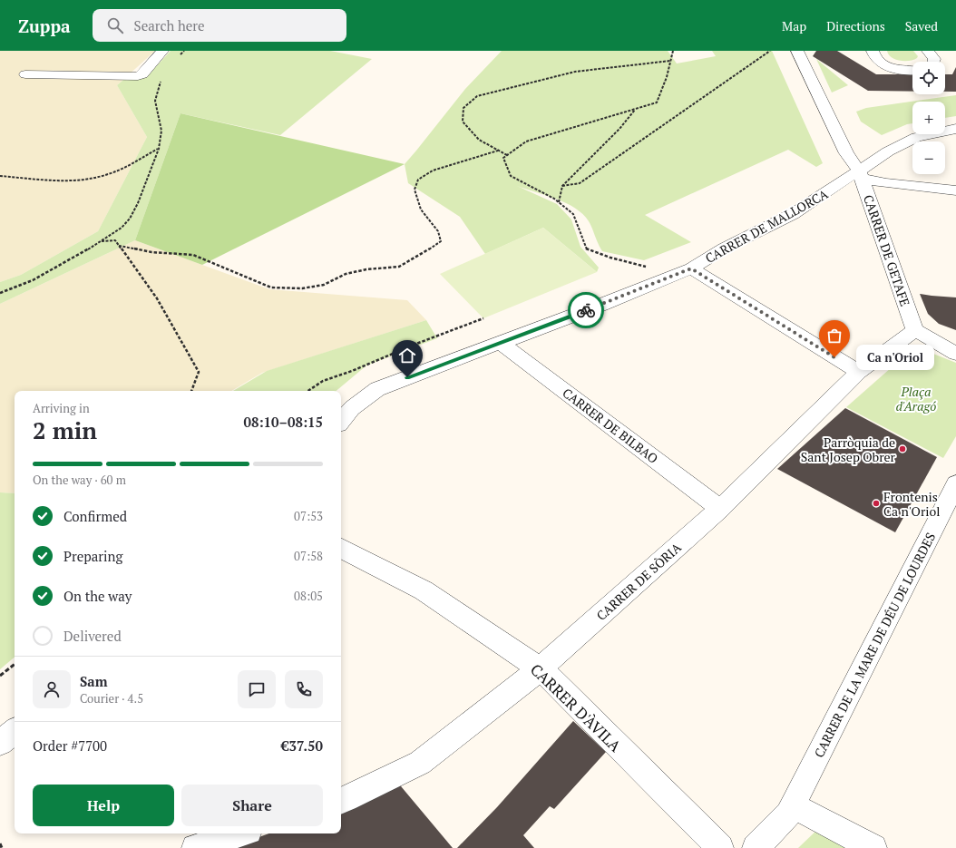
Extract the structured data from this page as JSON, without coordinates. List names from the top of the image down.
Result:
{
  "streets": {
    "street": [
      "CARRER DE MALLORCA",
      "CARRER DE GETAFE",
      "CARRER DE BILBAO",
      "CARRER DE SÒRIA",
      "CARRER DE LA MARE DE DÉU DE LOURDES",
      "CARRER D'ÀVILA"
    ]
  },
  "crossings": [
    ["CARRER DE MALLORCA", "CARRER DE GETAFE"],
    ["CARRER DE MALLORCA", "CARRER DE BILBAO"],
    ["CARRER DE GETAFE", "CARRER DE SÒRIA"],
    ["CARRER DE BILBAO", "CARRER DE SÒRIA"],
    ["CARRER DE SÒRIA", "CARRER D'ÀVILA"]
  ],
  "parks": ["Plaça d'Aragó"],
  "places": ["Ca n'Oriol", "Parròquia de Sant Josep Obrer", "Frontenis Ca n'Oriol"],
  "page": {
    "header": "Zuppa",
    "search": "Search here",
    "nav": ["Map", "Directions", "Saved"],
    "map_buttons": ["+", "−"],
    "bubble": "Ca n'Oriol",
    "heading": ["2 min", "Arriving in", "08:10–08:15"],
    "panel": [
      "Sam",
      "Courier · 4.5",
      "Order #7700",
      "€37.50"
    ],
    "bar": "On the way · 60 m",
    "list": [
      ["Confirmed", "07:53"],
      ["Preparing", "07:58"],
      ["On the way", "08:05"],
      "Delivered"
    ],
    "buttons": ["Help", "Share"]
  }
}
